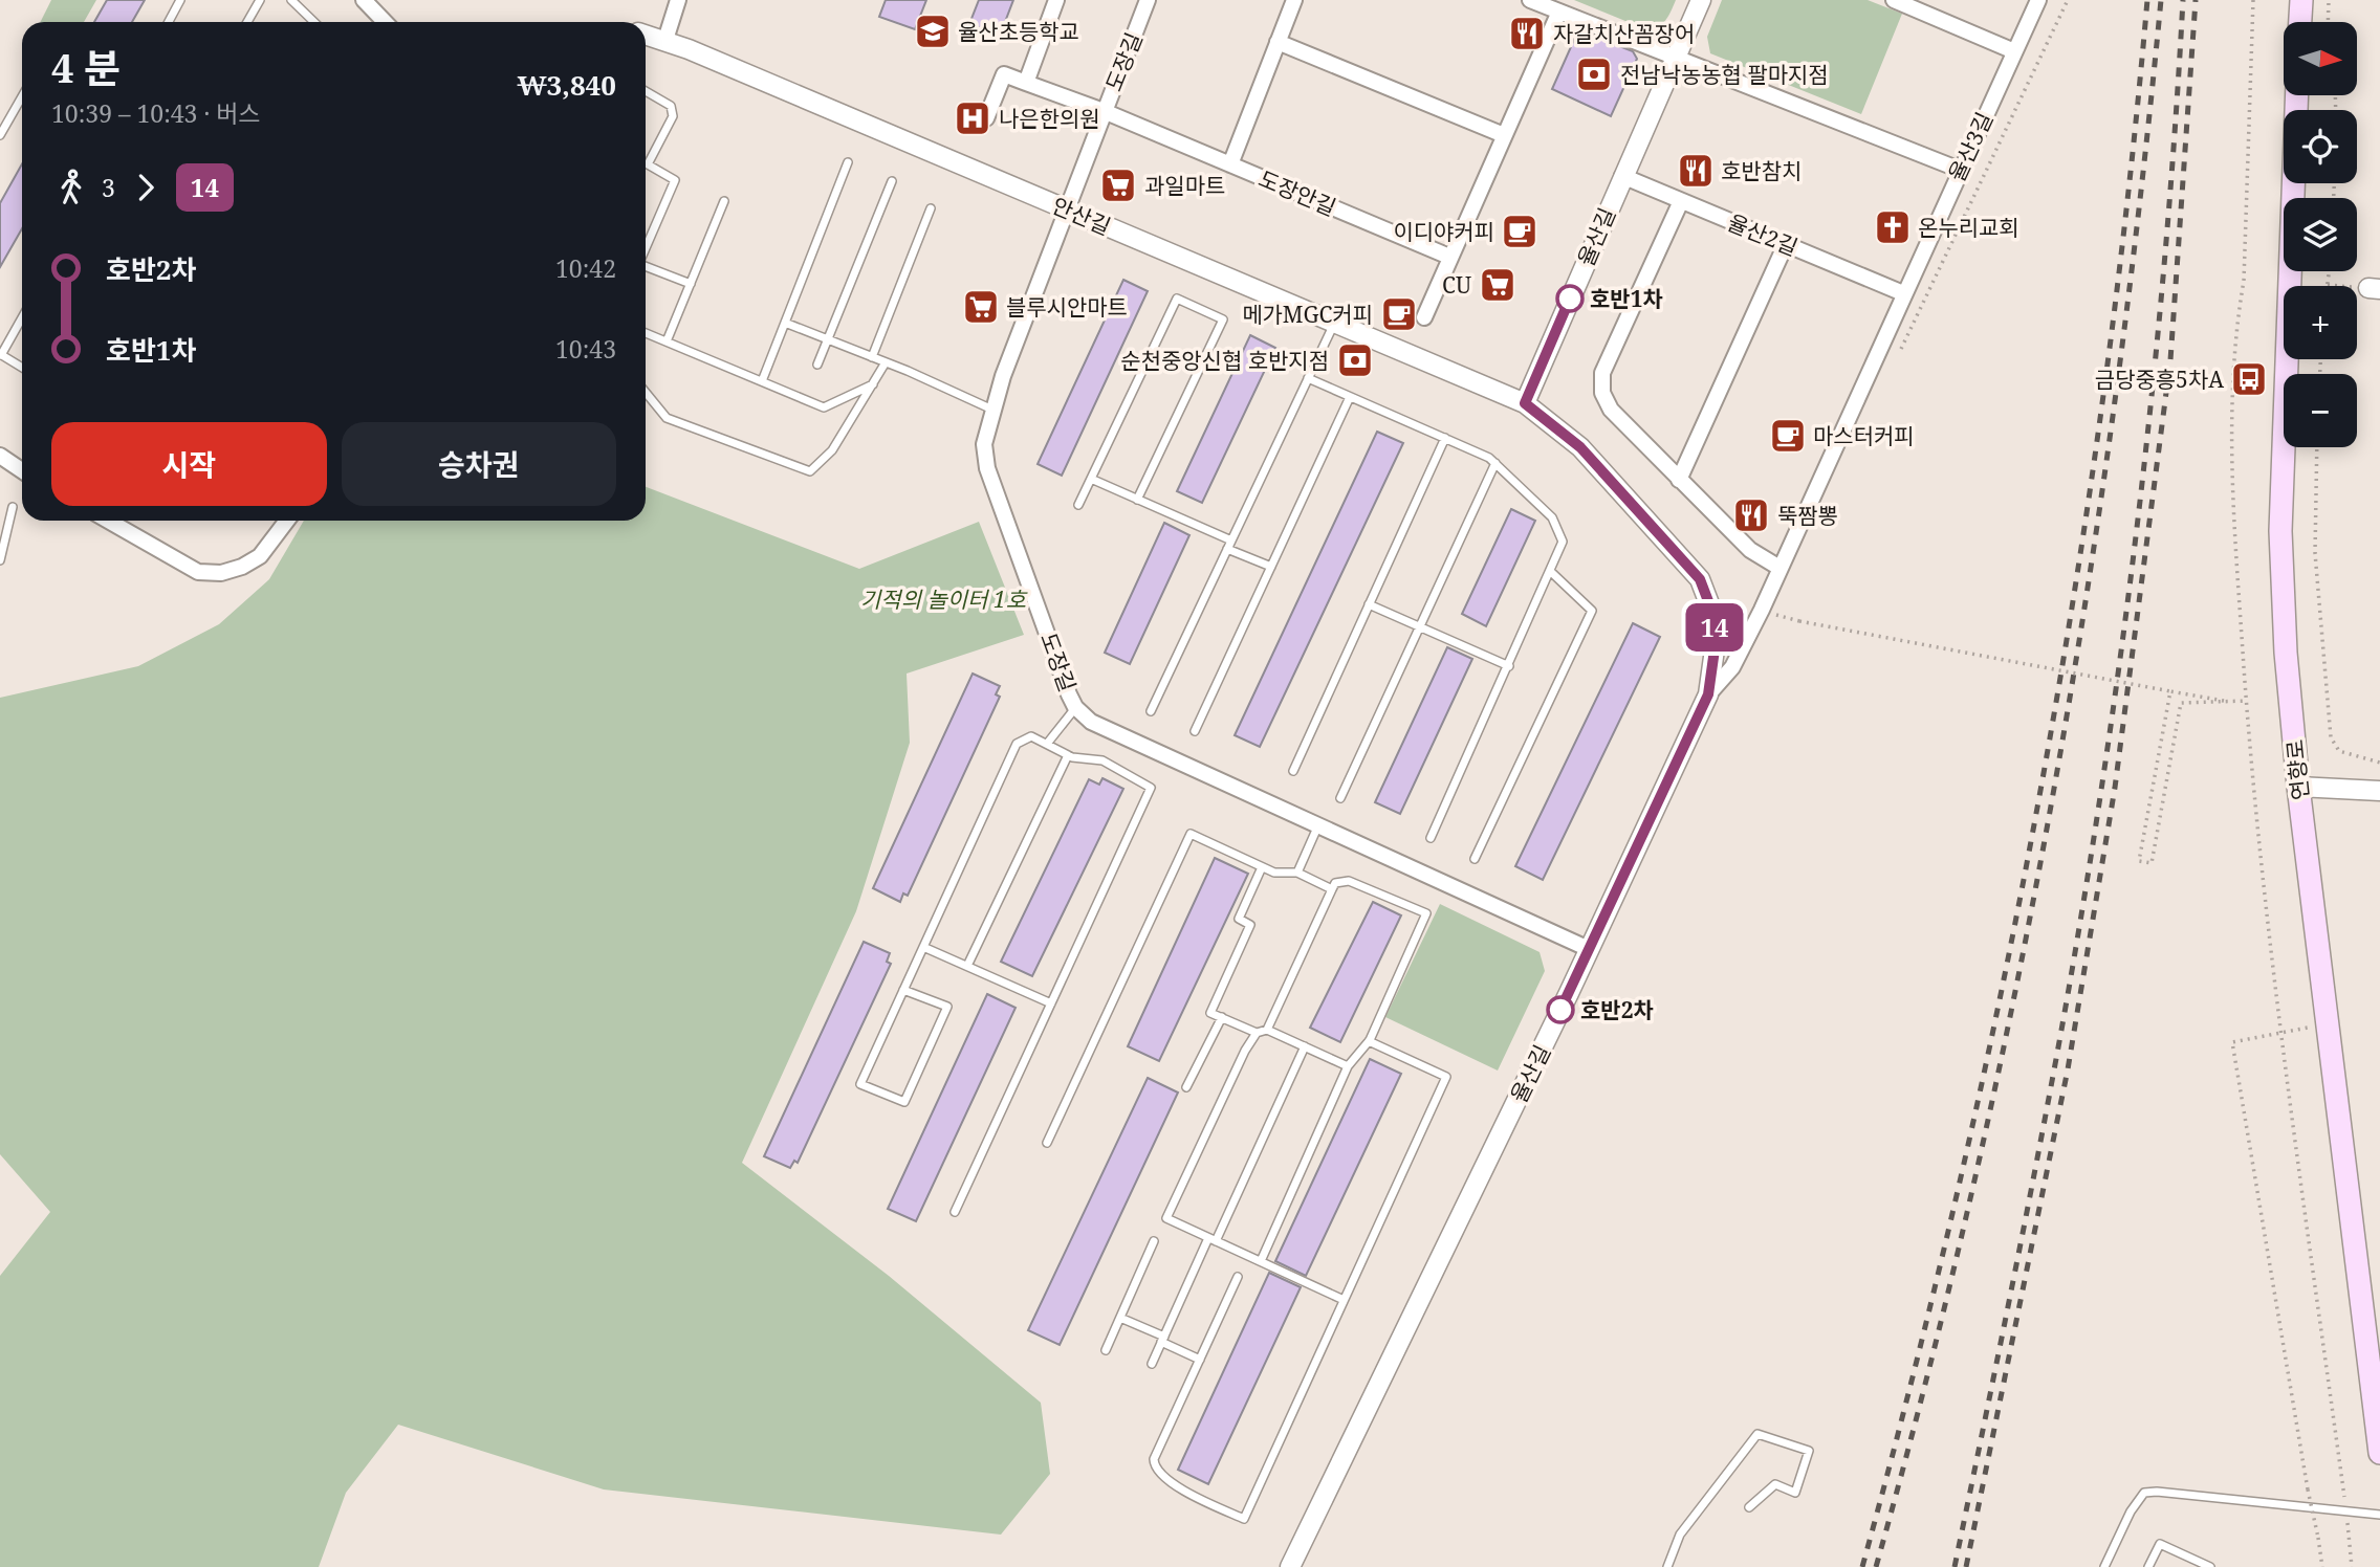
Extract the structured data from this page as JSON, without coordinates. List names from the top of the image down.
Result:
{
  "streets": {
    "main road": ["연향로"],
    "street": [
      "도장길",
      "율산3길",
      "도장안길",
      "안산길",
      "율산2길",
      "율산길"
    ]
  },
  "crossings": [
    ["도장길", "도장안길"],
    ["도장길", "안산길"],
    ["도장길", "율산길"],
    ["율산3길", "율산2길"],
    ["율산3길", "율산길"],
    ["안산길", "율산길"],
    ["율산2길", "율산길"]
  ],
  "parks": ["기적의 놀이터 1호"],
  "places": {
    "school or university": ["율산초등학교"],
    "restaurant": ["자갈치산꼼장어", "호반참치", "뚝짬뽕"],
    "bank": ["전남낙농농협 팔마지점", "순천중앙신협 호반지점"],
    "hospital": ["나은한의원"],
    "supermarket": ["과일마트", "CU", "블루시안마트"],
    "church": ["온누리교회"],
    "cafe": ["이디야커피", "메가MGC커피", "마스터커피"],
    "other": ["호반1차", "호반2차"],
    "bus stop": ["금당중흥5차A"]
  },
  "lines": ["bus line 14"],
  "north": "right",
  "page": {
    "on_map": "14",
    "map_buttons": ["+", "−"],
    "heading": ["4 분", "10:39 – 10:43 · 버스", "₩3,840"],
    "legs": ["3", "14"],
    "list": [
      {
        "name": "호반2차",
        "value": "10:42"
      },
      {
        "name": "호반1차",
        "value": "10:43"
      }
    ],
    "buttons": ["시작", "승차권"]
  }
}
